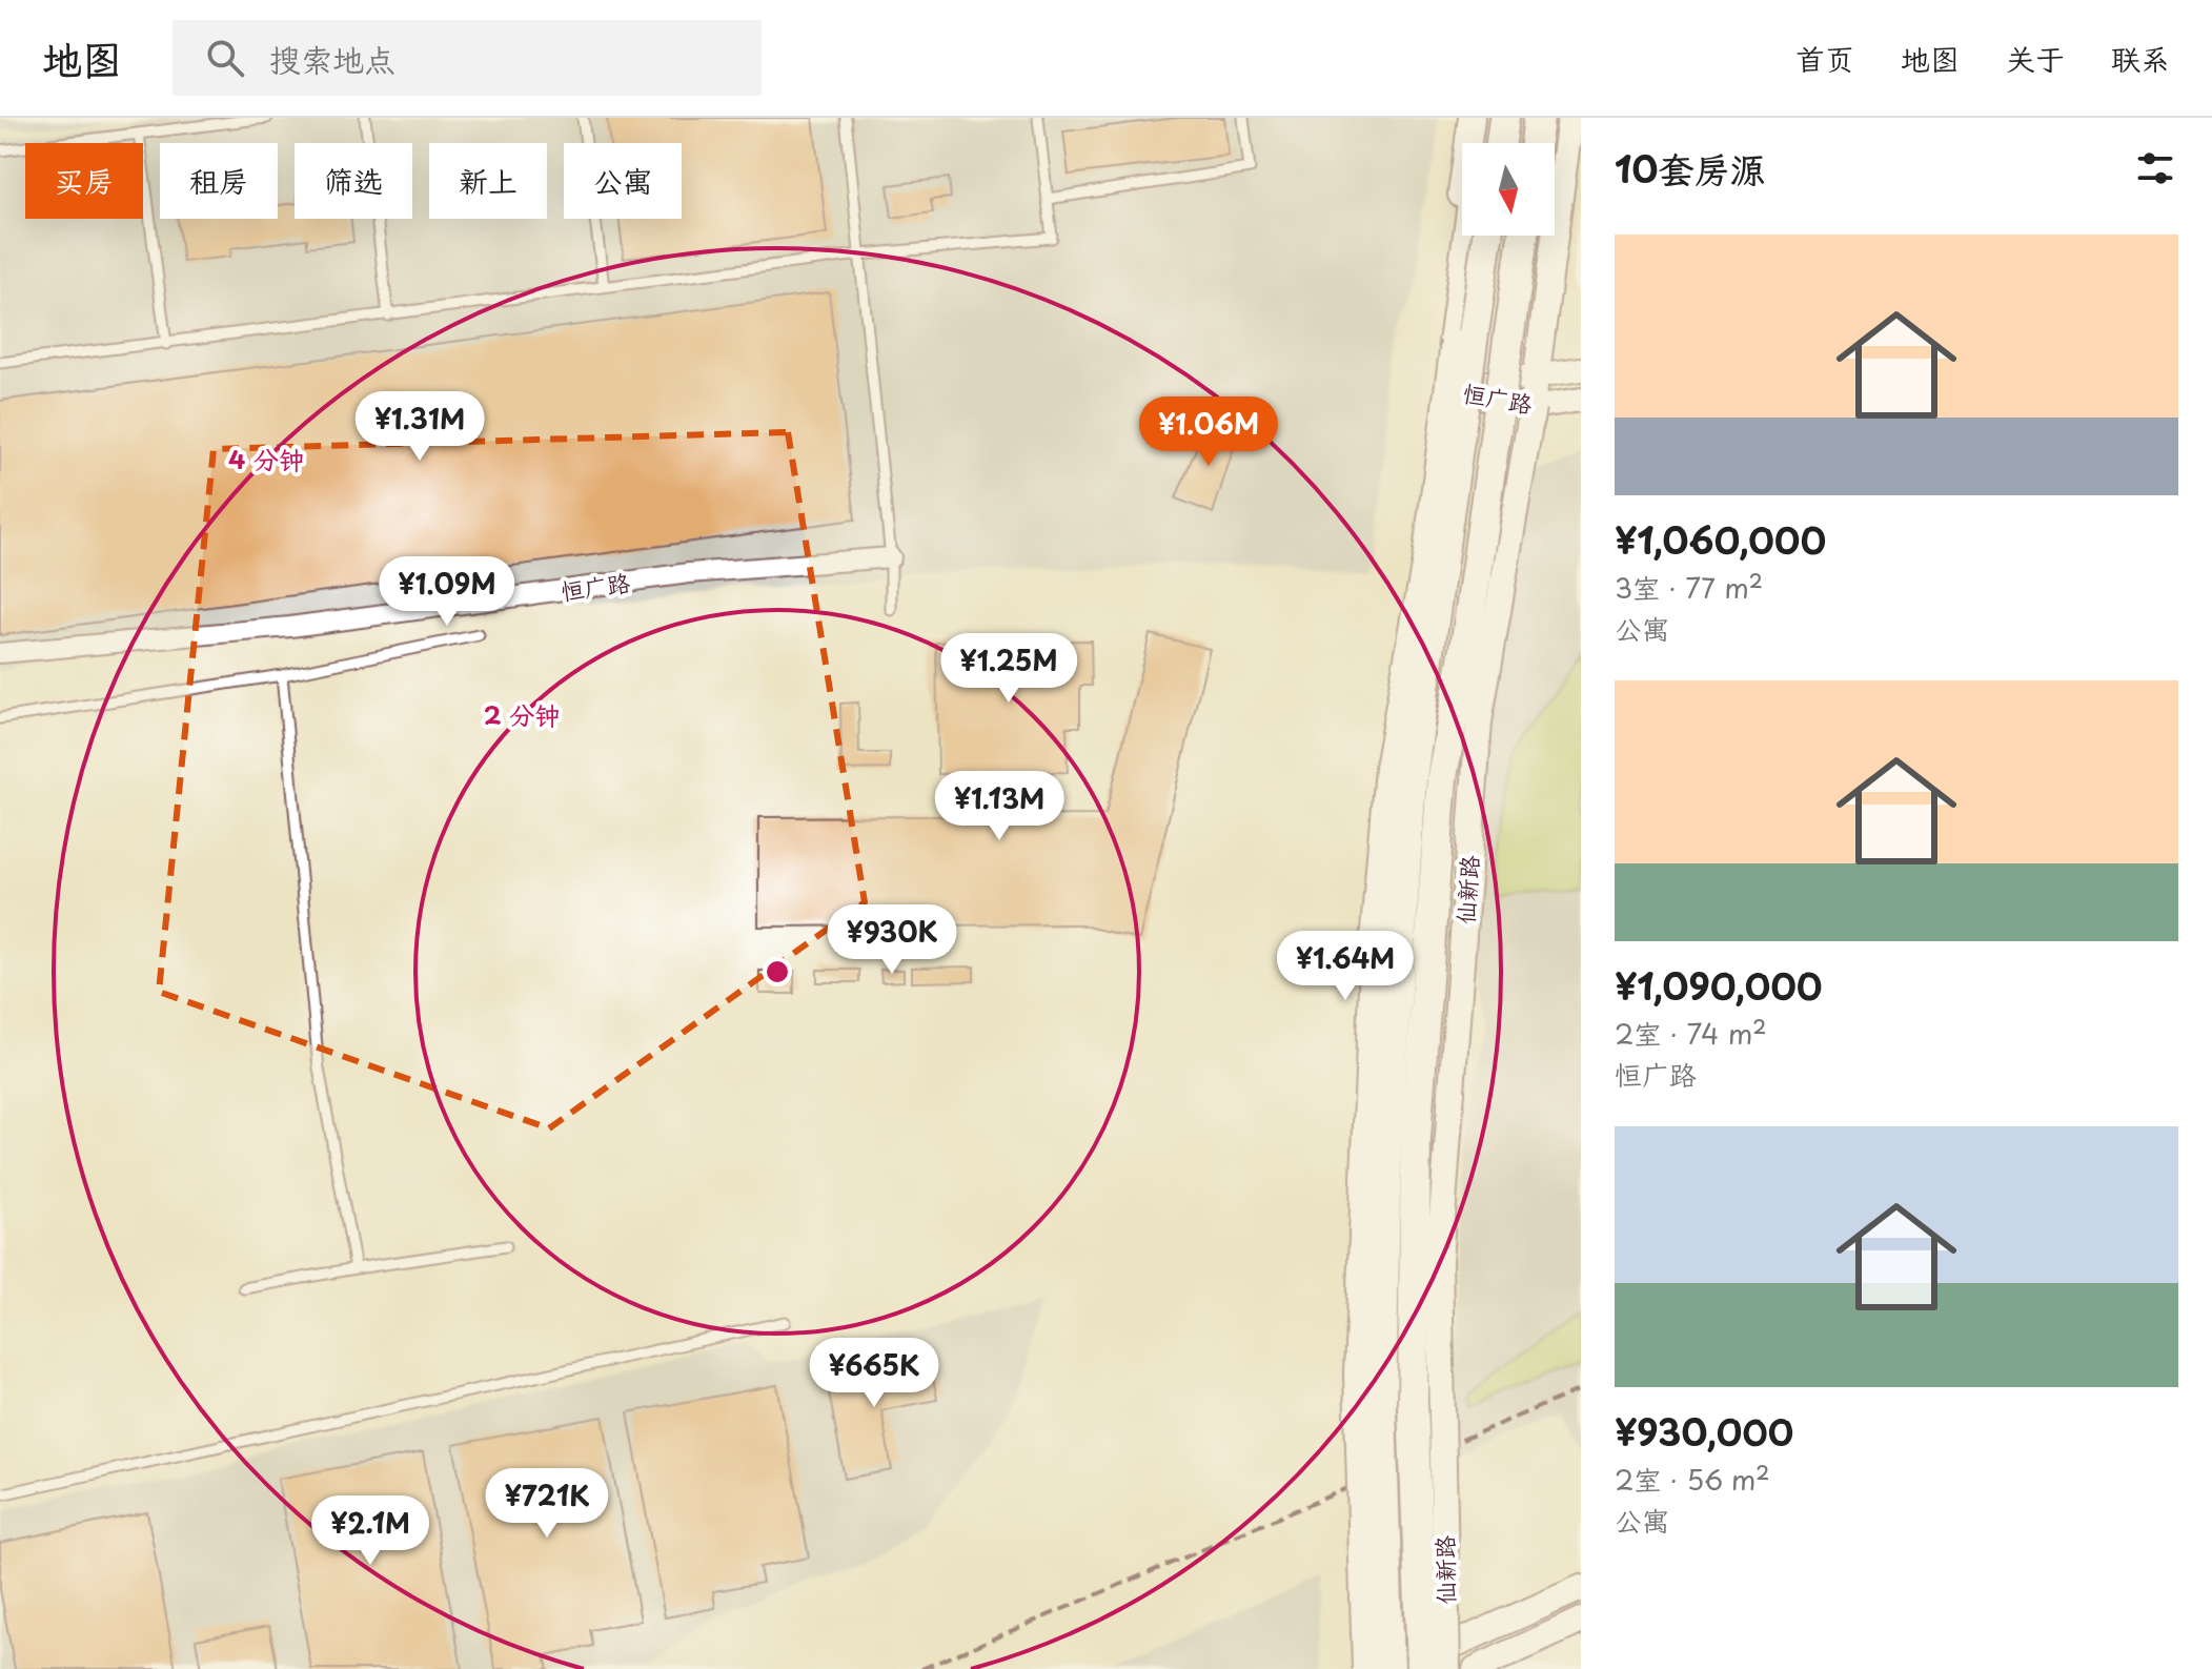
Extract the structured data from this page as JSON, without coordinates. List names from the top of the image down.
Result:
{
  "streets": {
    "main road": ["仙新路"],
    "street": ["恒广路"]
  },
  "crossings": [
    ["恒广路", "仙新路"]
  ],
  "north": "bottom",
  "page": {
    "header": "地图",
    "search": "搜索地点",
    "nav": [
      "首页",
      "地图",
      "关于",
      "联系"
    ],
    "heading": "10套房源",
    "chip": [
      "买房",
      "租房",
      "筛选",
      "新上",
      "公寓"
    ],
    "list": [
      {
        "name": "¥1,060,000",
        "note": "3室 · 77 m² · 公寓"
      },
      {
        "name": "¥1,090,000",
        "note": "2室 · 74 m² · 恒广路"
      },
      {
        "name": "¥930,000",
        "note": "2室 · 56 m² · 公寓"
      }
    ],
    "price": [
      "¥1.31M",
      "¥1.06M",
      "¥1.09M",
      "¥1.25M",
      "¥1.13M",
      "¥930K",
      "¥1.64M",
      "¥665K",
      "¥721K",
      "¥2.1M"
    ]
  },
  "rings": ["4 分钟", "2 分钟"]
}
